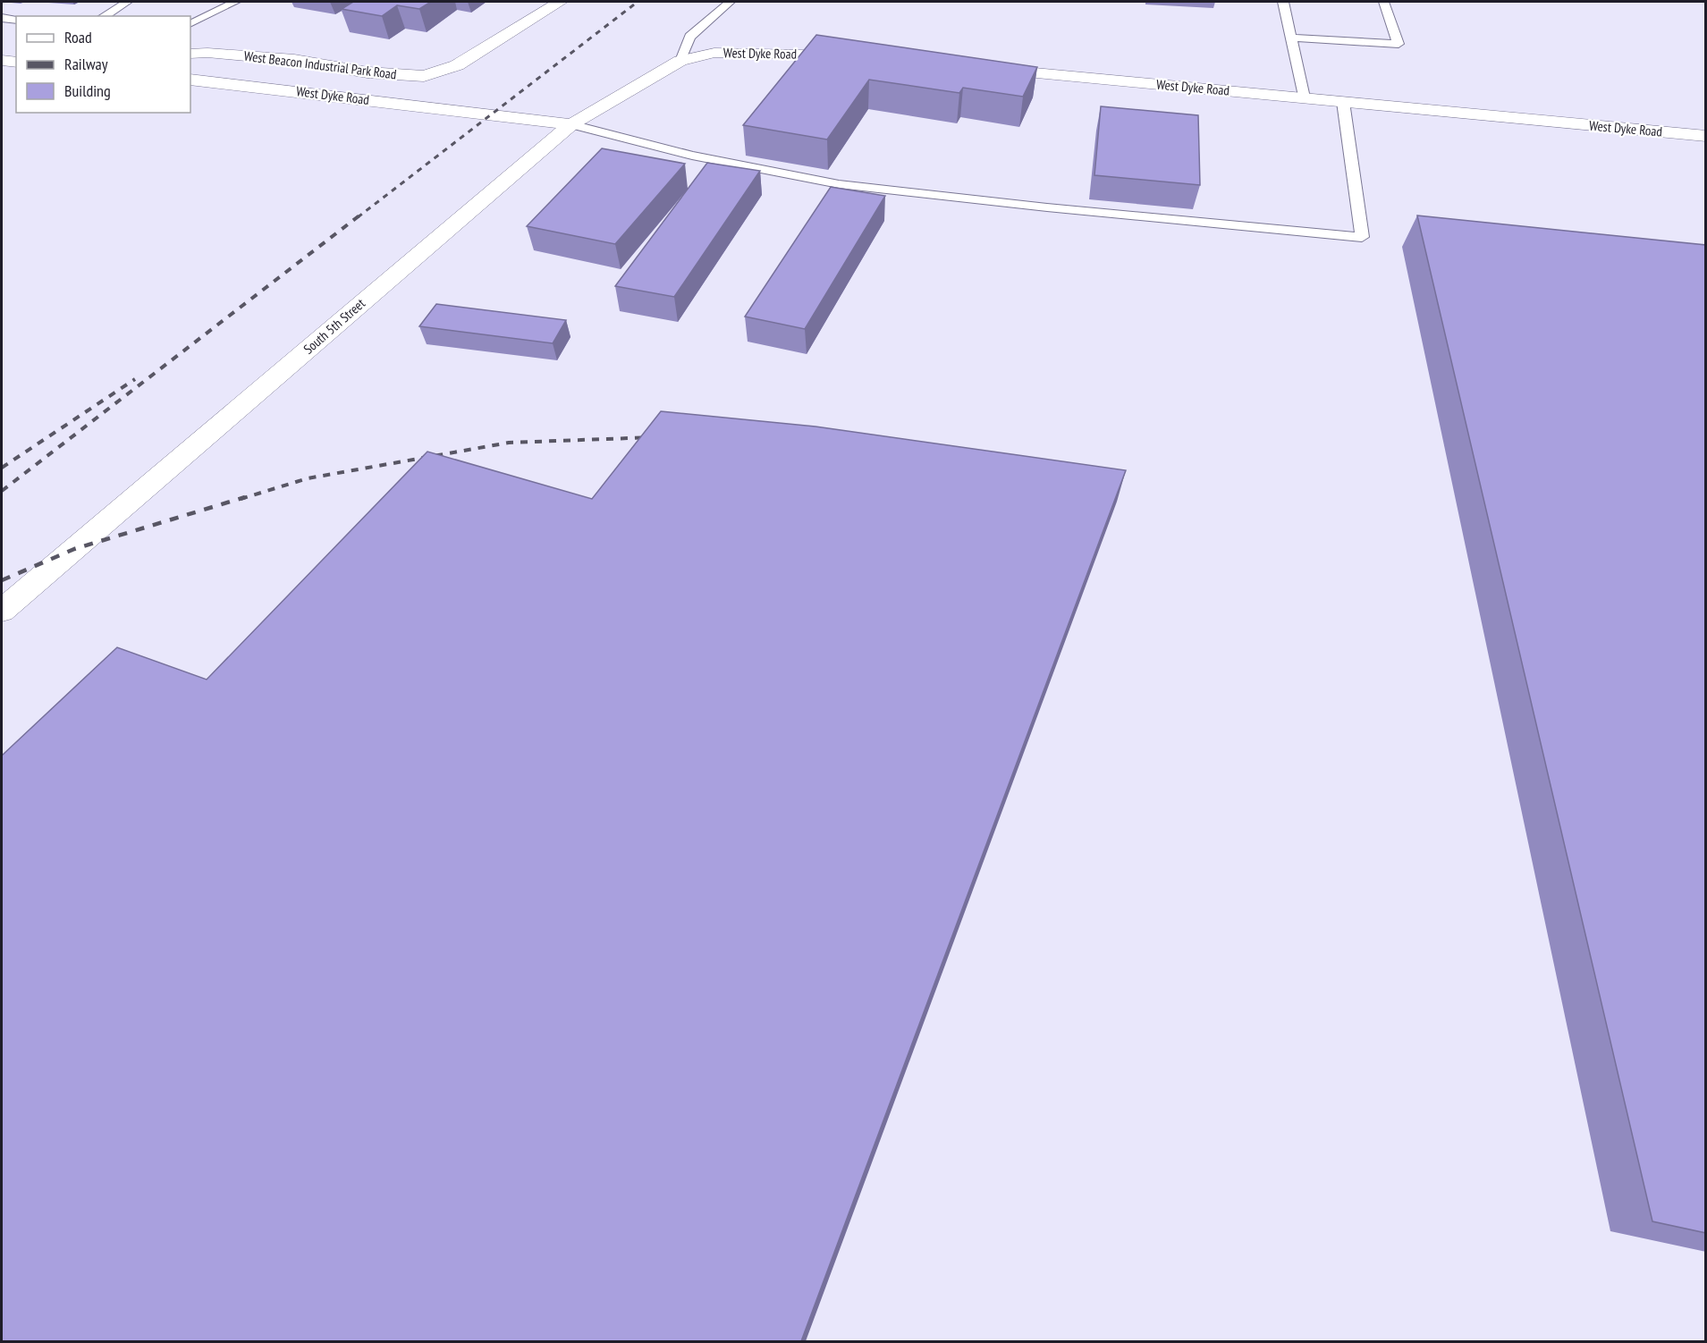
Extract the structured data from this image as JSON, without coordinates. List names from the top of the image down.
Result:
{
  "streets": {
    "street": ["West Dyke Road", "West Beacon Industrial Park Road", "South 5th Street"]
  },
  "crossings": [
    ["West Dyke Road", "South 5th Street"]
  ],
  "legend": ["Road", "Railway", "Building"]
}
